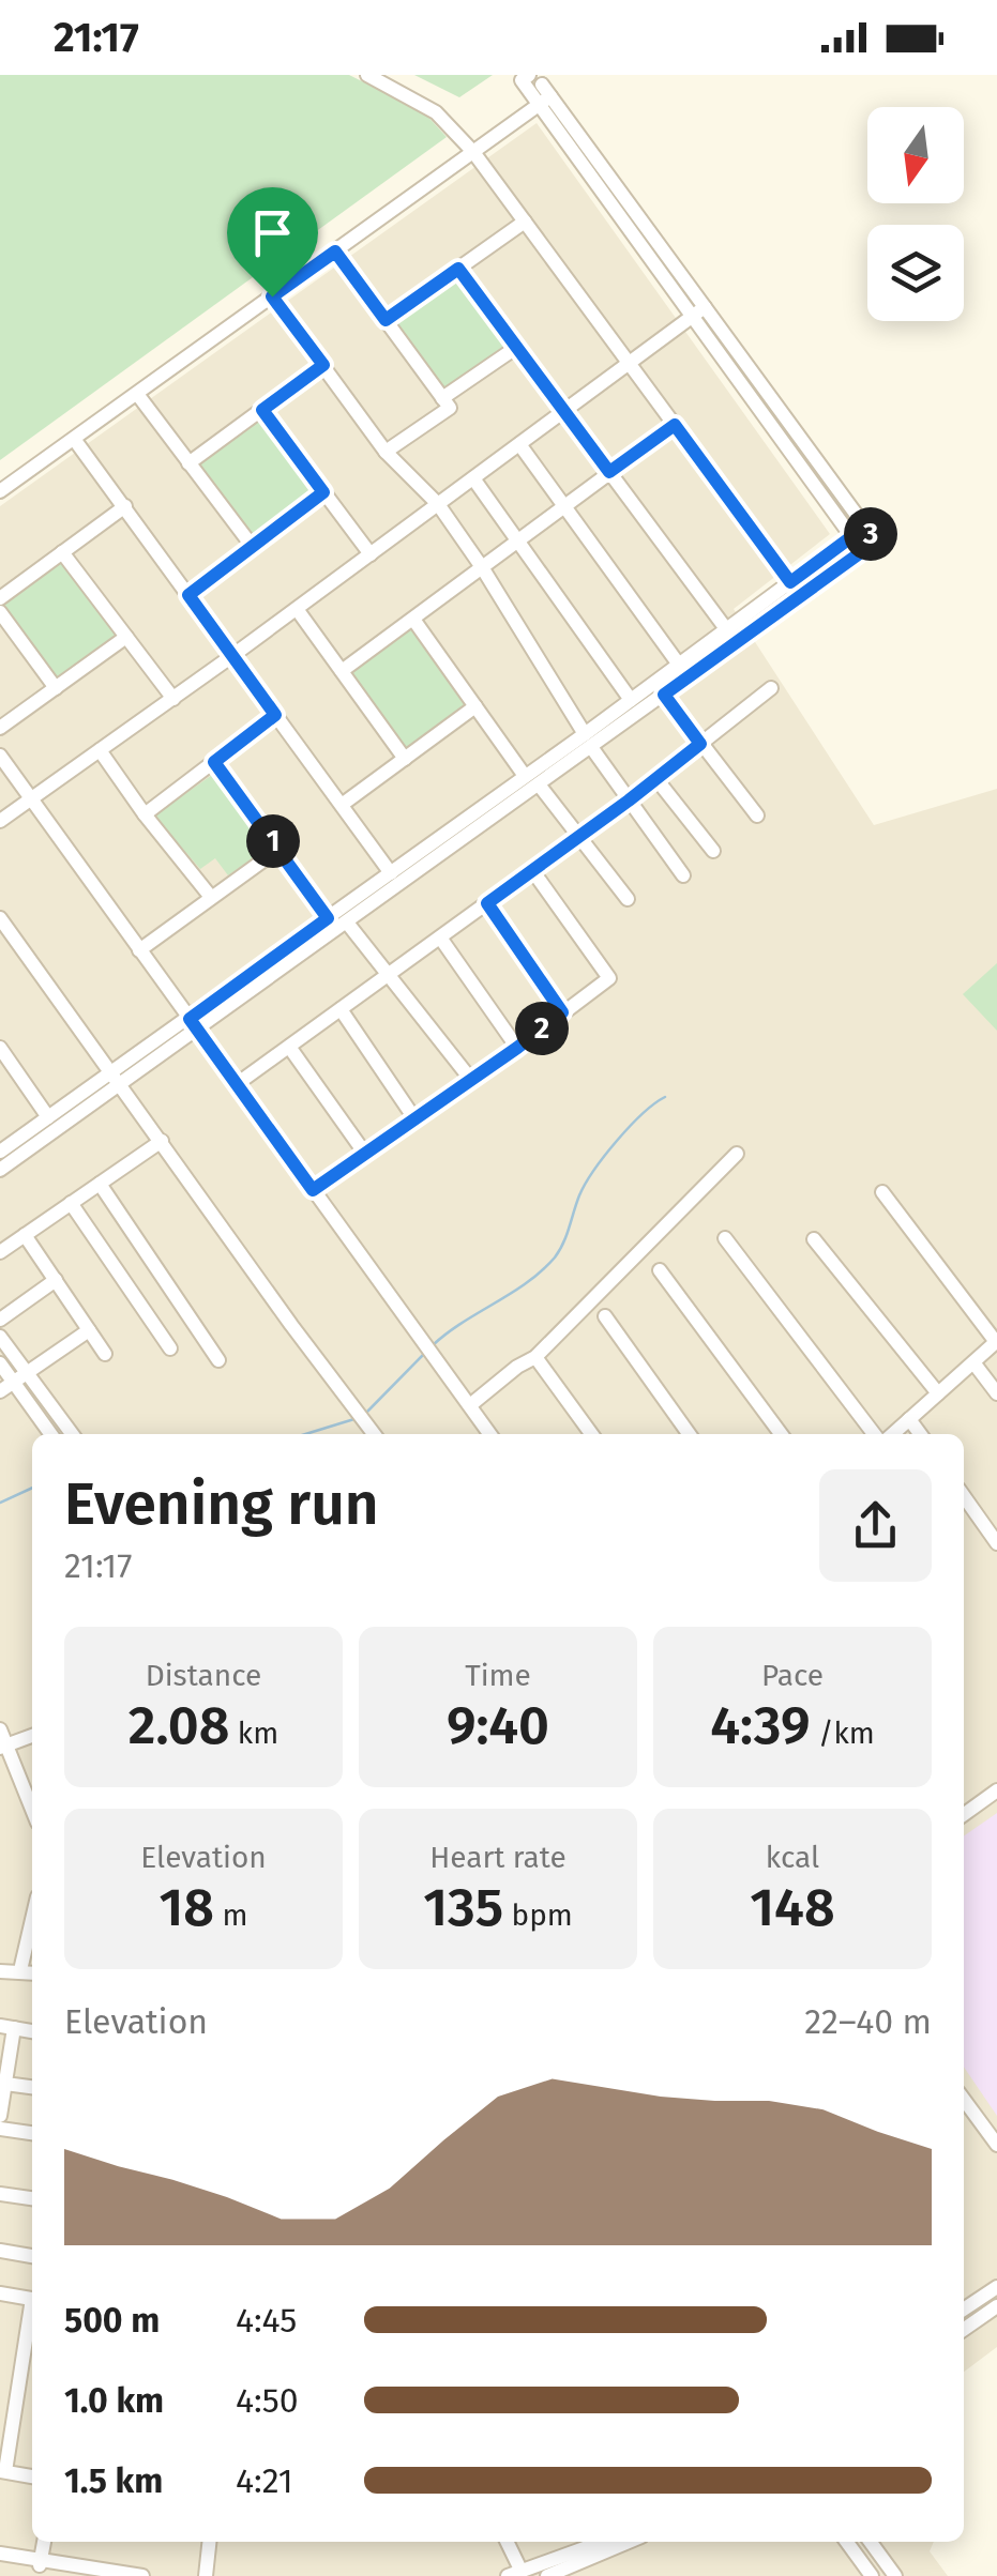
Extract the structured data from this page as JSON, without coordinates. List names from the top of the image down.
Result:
{
  "north": "bottom",
  "page": {
    "status": "21:17",
    "pins": ["3", "1", "2"],
    "heading": ["Evening run", "21:17"],
    "stats": [
      ["Distance", "2.08 km"],
      ["Time", "9:40"],
      ["Pace", "4:39 /km"],
      ["Elevation", "18 m"],
      ["Heart rate", "135 bpm"],
      ["kcal", "148"]
    ],
    "chart": ["Elevation", "22–40 m"],
    "list": [
      {
        "name": "500 m",
        "note": "4:45"
      },
      {
        "name": "1.0 km",
        "note": "4:50"
      },
      {
        "name": "1.5 km",
        "note": "4:21"
      }
    ]
  }
}
